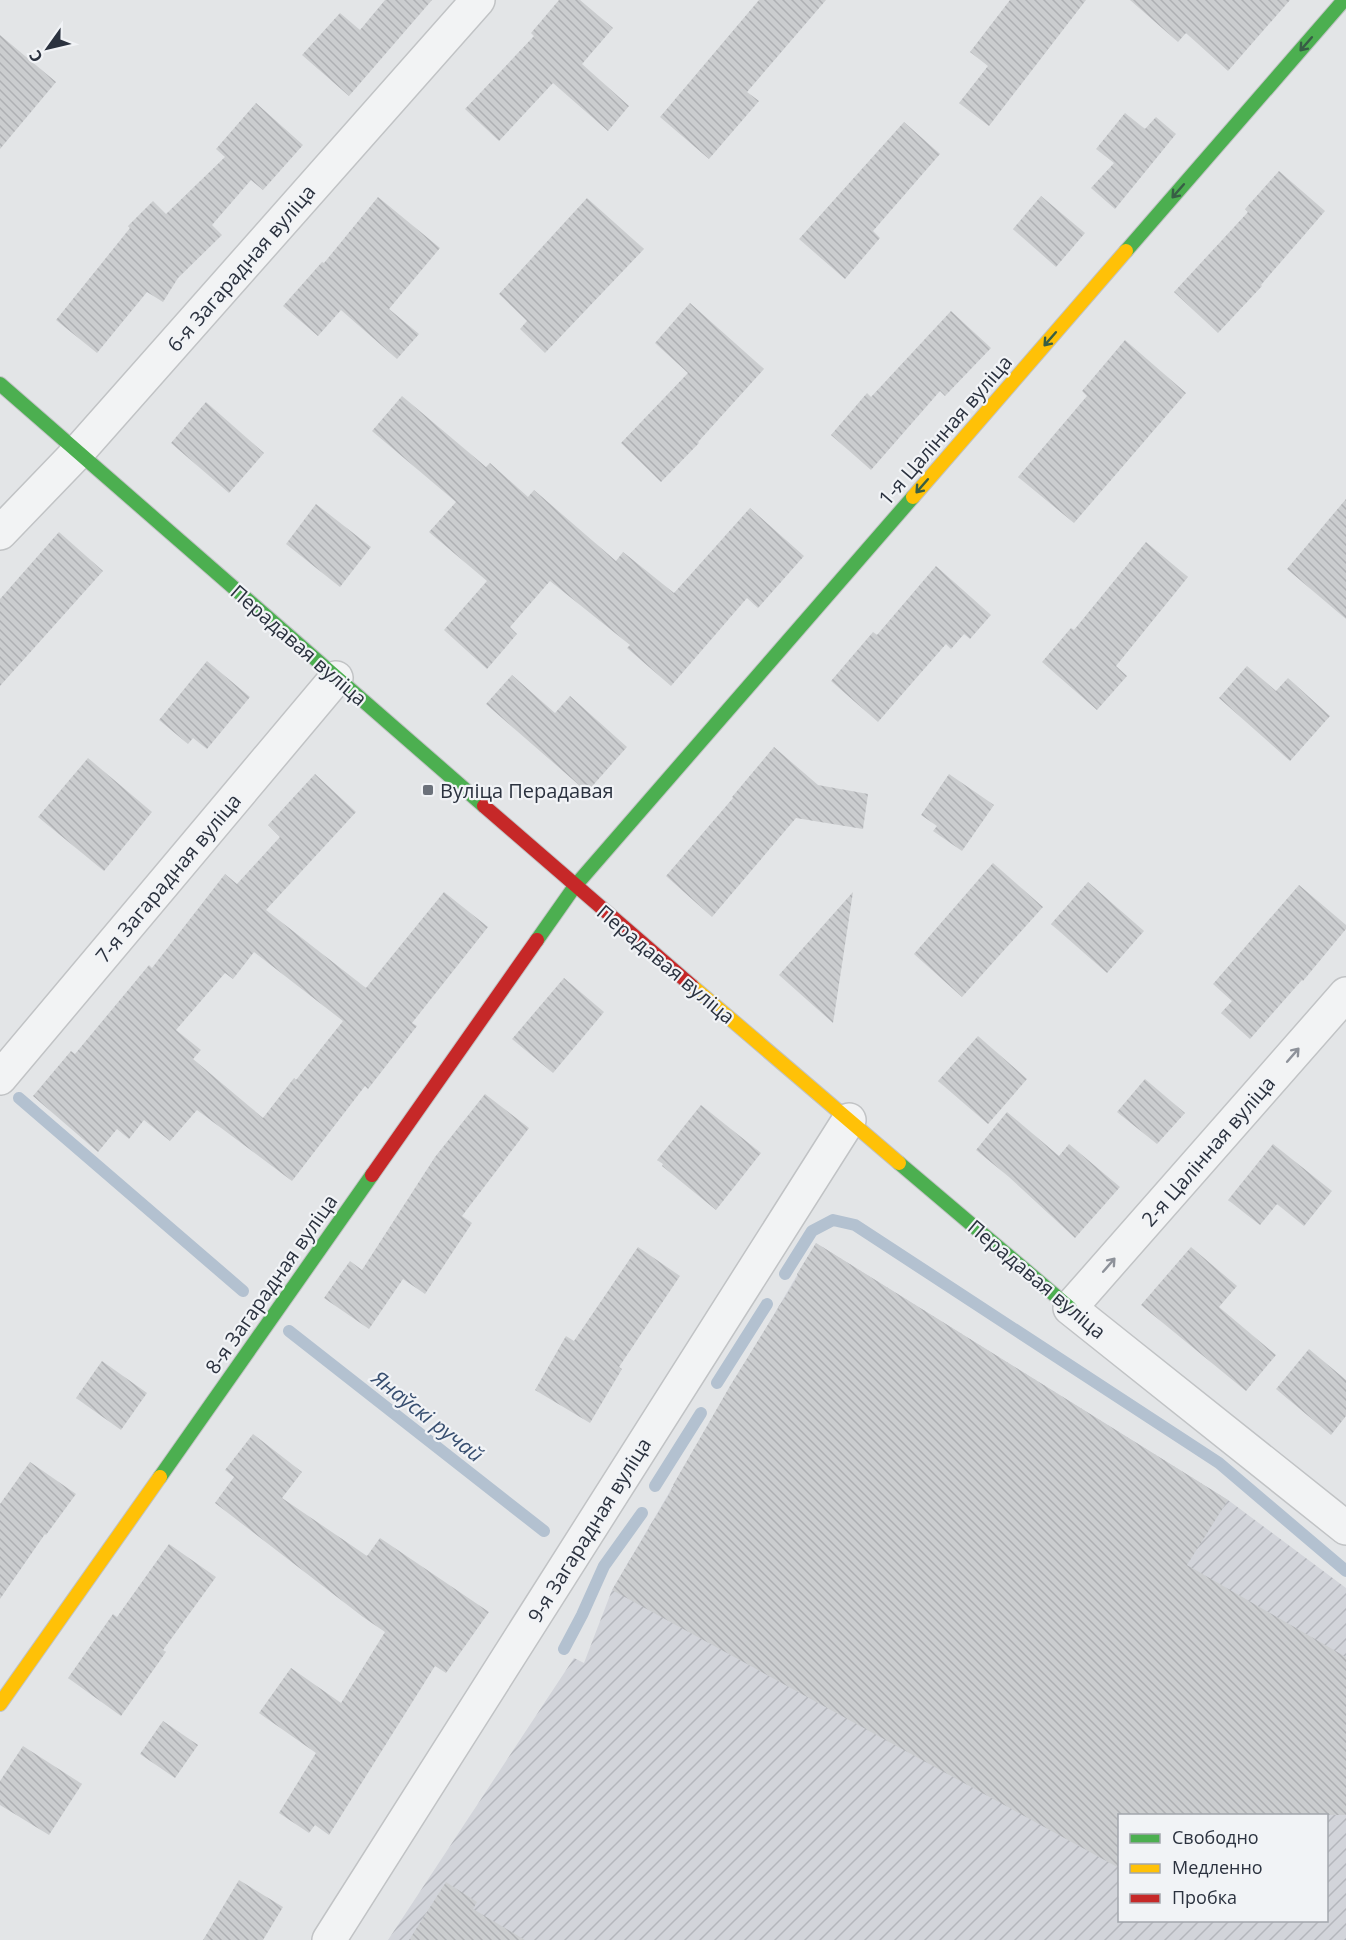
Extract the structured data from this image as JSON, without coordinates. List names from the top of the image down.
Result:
{
  "streets": {
    "street": [
      "6-я Загарадная вуліца",
      "1-я Цалінная вуліца",
      "Перадавая вуліца",
      "7-я Загарадная вуліца",
      "2-я Цалінная вуліца",
      "8-я Загарадная вуліца",
      "9-я Загарадная вуліца"
    ]
  },
  "crossings": [
    ["6-я Загарадная вуліца", "Перадавая вуліца"],
    ["1-я Цалінная вуліца", "Перадавая вуліца"],
    ["1-я Цалінная вуліца", "8-я Загарадная вуліца"],
    ["Перадавая вуліца", "7-я Загарадная вуліца"],
    ["Перадавая вуліца", "2-я Цалінная вуліца"],
    ["Перадавая вуліца", "8-я Загарадная вуліца"],
    ["Перадавая вуліца", "9-я Загарадная вуліца"]
  ],
  "one_way": ["1-я Цалінная вуліца", "2-я Цалінная вуліца"],
  "water": ["Янаўскі ручай"],
  "places": {
    "transit": ["Вуліца Перадавая"]
  },
  "legend": ["Свободно", "Медленно", "Пробка"],
  "north": "bottom left"
}
